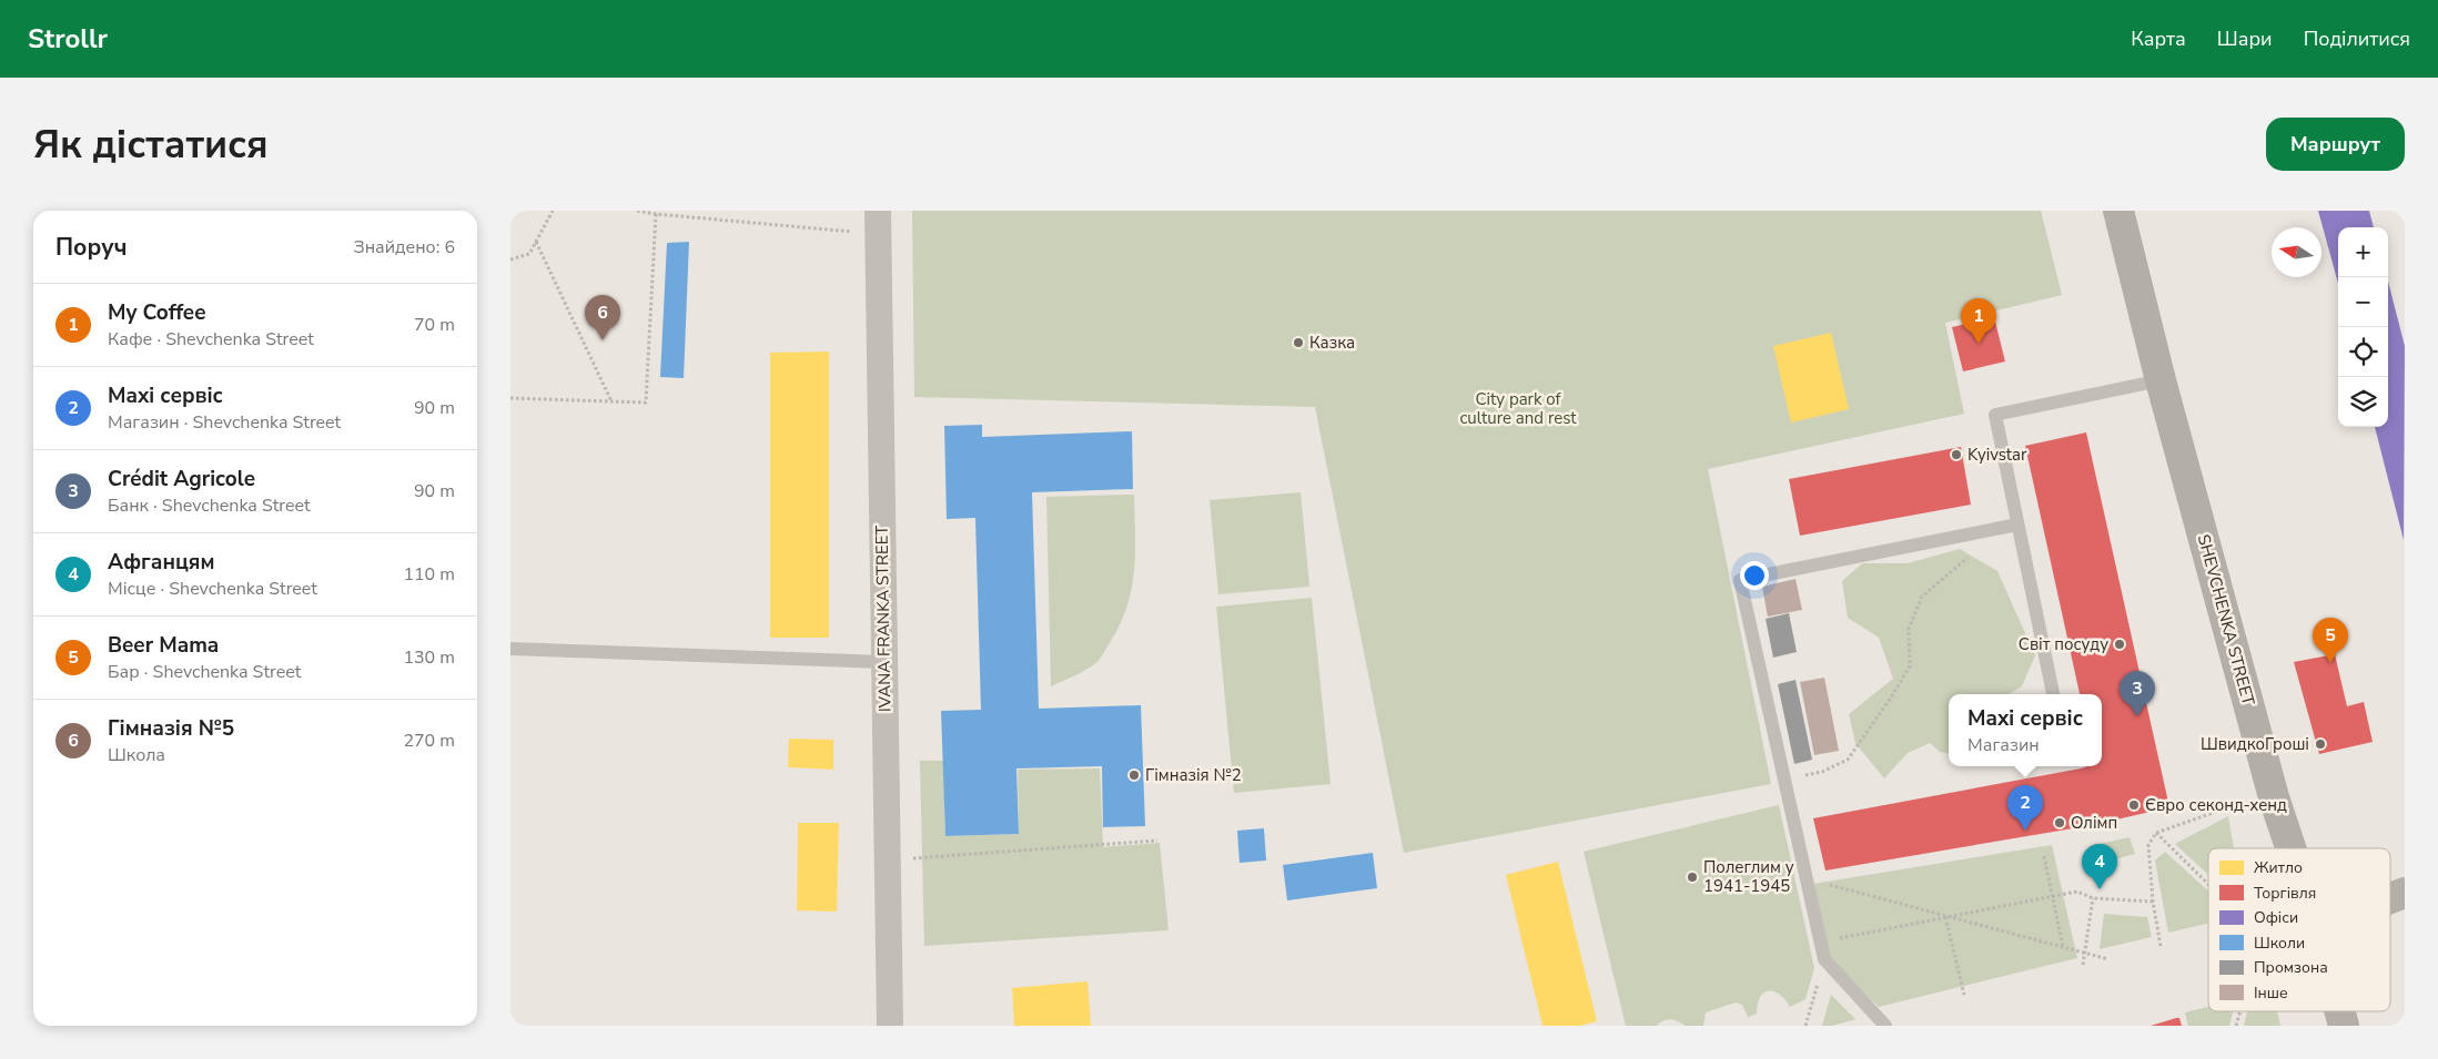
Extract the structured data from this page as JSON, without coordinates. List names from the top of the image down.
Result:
{
  "streets": {
    "street": ["IVANA FRANKA STREET", "SHEVCHENKA STREET"]
  },
  "parks": ["City park of culture and rest"],
  "places": [
    "Казка",
    "Kyivstar",
    "Світ посуду",
    "ШвидкоГроші",
    "Гімназія №2",
    "Євро секонд-хенд",
    "Олімп",
    "Полеглим у 1941-1945"
  ],
  "legend": [
    "Житло",
    "Торгівля",
    "Офіси",
    "Школи",
    "Промзона",
    "Інше"
  ],
  "north": "left",
  "page": {
    "header": "Strollr",
    "nav": ["Карта", "Шари", "Поділитися"],
    "buttons": "Маршрут",
    "title": "Як дістатися",
    "heading": ["Поруч", "Знайдено: 6"],
    "map_buttons": ["+", "−"],
    "list": [
      {
        "mark": "1",
        "name": "My Coffee",
        "note": "Кафе · Shevchenka Street",
        "value": "70 m"
      },
      {
        "mark": "2",
        "name": "Maxi сервіс",
        "note": "Магазин · Shevchenka Street",
        "value": "90 m"
      },
      {
        "mark": "3",
        "name": "Crédit Agricole",
        "note": "Банк · Shevchenka Street",
        "value": "90 m"
      },
      {
        "mark": "4",
        "name": "Афганцям",
        "note": "Місце · Shevchenka Street",
        "value": "110 m"
      },
      {
        "mark": "5",
        "name": "Beer Mama",
        "note": "Бар · Shevchenka Street",
        "value": "130 m"
      },
      {
        "mark": "6",
        "name": "Гімназія №5",
        "note": "Школа",
        "value": "270 m"
      }
    ],
    "pins": [
      "6",
      "1",
      "5",
      "3",
      "2",
      "4"
    ],
    "popup": ["Maxi сервіс", "Магазин"]
  }
}
